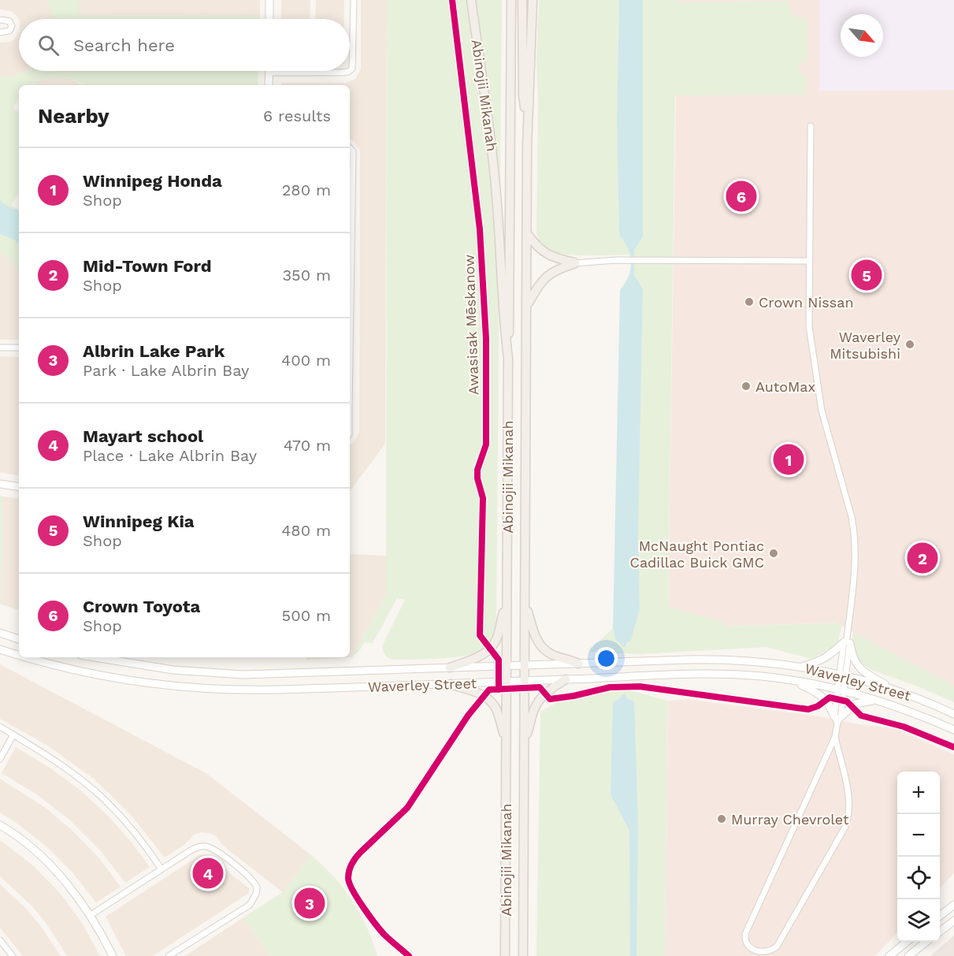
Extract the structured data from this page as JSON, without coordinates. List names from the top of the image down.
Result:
{
  "streets": {
    "main road": ["Abinojii Mikanah", "Waverley Street"],
    "cycle path": ["Awasisak Mēskanow"]
  },
  "crossings": [
    ["Abinojii Mikanah", "Waverley Street"]
  ],
  "places": [
    "Crown Nissan",
    "Waverley Mitsubishi",
    "AutoMax",
    "McNaught Pontiac Cadillac Buick GMC",
    "Murray Chevrolet"
  ],
  "north": "bottom right",
  "page": {
    "search": "Search here",
    "heading": ["Nearby", "6 results"],
    "list": [
      {
        "mark": "1",
        "name": "Winnipeg Honda",
        "note": "Shop",
        "value": "280 m"
      },
      {
        "mark": "2",
        "name": "Mid-Town Ford",
        "note": "Shop",
        "value": "350 m"
      },
      {
        "mark": "3",
        "name": "Albrin Lake Park",
        "note": "Park · Lake Albrin Bay",
        "value": "400 m"
      },
      {
        "mark": "4",
        "name": "Mayart school",
        "note": "Place · Lake Albrin Bay",
        "value": "470 m"
      },
      {
        "mark": "5",
        "name": "Winnipeg Kia",
        "note": "Shop",
        "value": "480 m"
      },
      {
        "mark": "6",
        "name": "Crown Toyota",
        "note": "Shop",
        "value": "500 m"
      }
    ],
    "pins": [
      "6",
      "5",
      "1",
      "2",
      "4",
      "3"
    ],
    "map_buttons": ["+", "−"]
  }
}
